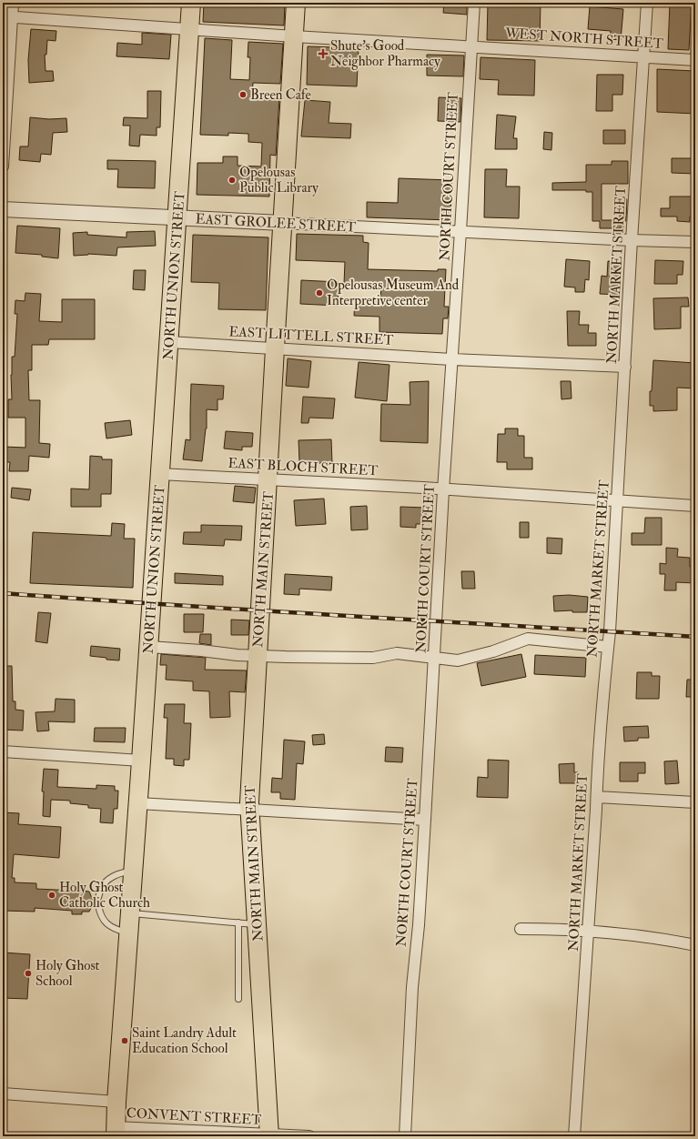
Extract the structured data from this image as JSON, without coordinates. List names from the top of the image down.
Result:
{
  "streets": {
    "main road": ["NORTH UNION STREET", "NORTH MAIN STREET"],
    "street": [
      "WEST NORTH STREET",
      "NORTH COURT STREET",
      "EAST GROLEE STREET",
      "NORTH MARKET STREET",
      "EAST LITTELL STREET",
      "EAST BLOCH STREET",
      "CONVENT STREET"
    ]
  },
  "crossings": [
    ["WEST NORTH STREET", "NORTH COURT STREET"],
    ["WEST NORTH STREET", "NORTH MARKET STREET"],
    ["WEST NORTH STREET", "NORTH UNION STREET"],
    ["WEST NORTH STREET", "NORTH MAIN STREET"],
    ["NORTH COURT STREET", "EAST GROLEE STREET"],
    ["NORTH COURT STREET", "EAST LITTELL STREET"],
    ["NORTH COURT STREET", "EAST BLOCH STREET"],
    ["EAST GROLEE STREET", "NORTH MARKET STREET"],
    ["EAST GROLEE STREET", "NORTH UNION STREET"],
    ["EAST GROLEE STREET", "NORTH MAIN STREET"],
    ["NORTH MARKET STREET", "EAST LITTELL STREET"],
    ["NORTH MARKET STREET", "EAST BLOCH STREET"],
    ["NORTH UNION STREET", "EAST LITTELL STREET"],
    ["NORTH UNION STREET", "EAST BLOCH STREET"],
    ["NORTH UNION STREET", "CONVENT STREET"],
    ["EAST LITTELL STREET", "NORTH MAIN STREET"],
    ["EAST BLOCH STREET", "NORTH MAIN STREET"],
    ["NORTH MAIN STREET", "CONVENT STREET"]
  ],
  "places": {
    "health": ["Shute's Good Neighbor Pharmacy"],
    "other": [
      "Breen Cafe",
      "Opelousas Public Library",
      "Opelousas Museum And Interpretive center",
      "Holy Ghost Catholic Church",
      "Holy Ghost School",
      "Saint Landry Adult Education School"
    ]
  }
}
